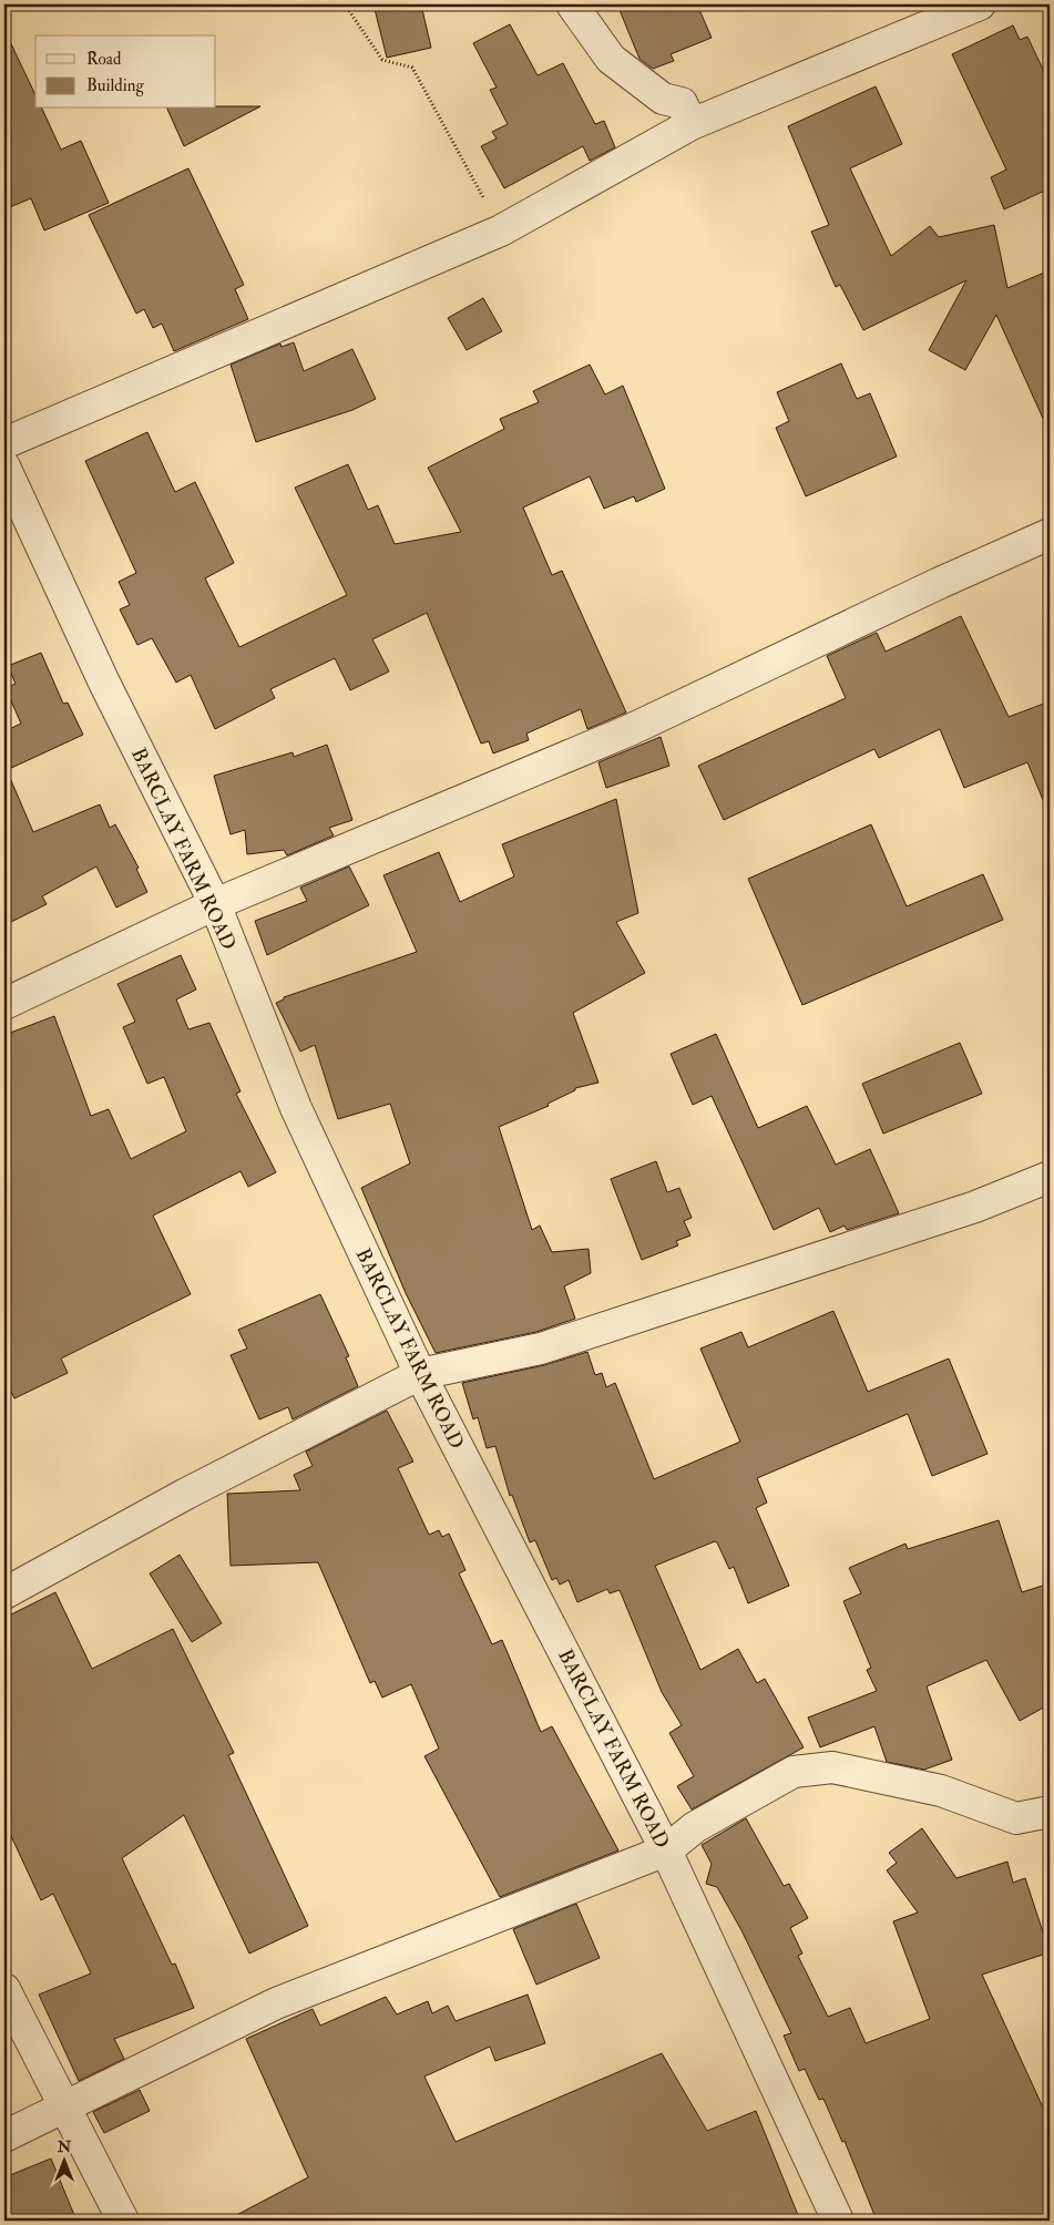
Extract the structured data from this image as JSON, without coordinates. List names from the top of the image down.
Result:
{
  "streets": {
    "street": ["BARCLAY FARM ROAD"]
  },
  "legend": ["Road", "Building"],
  "north": "top"
}
